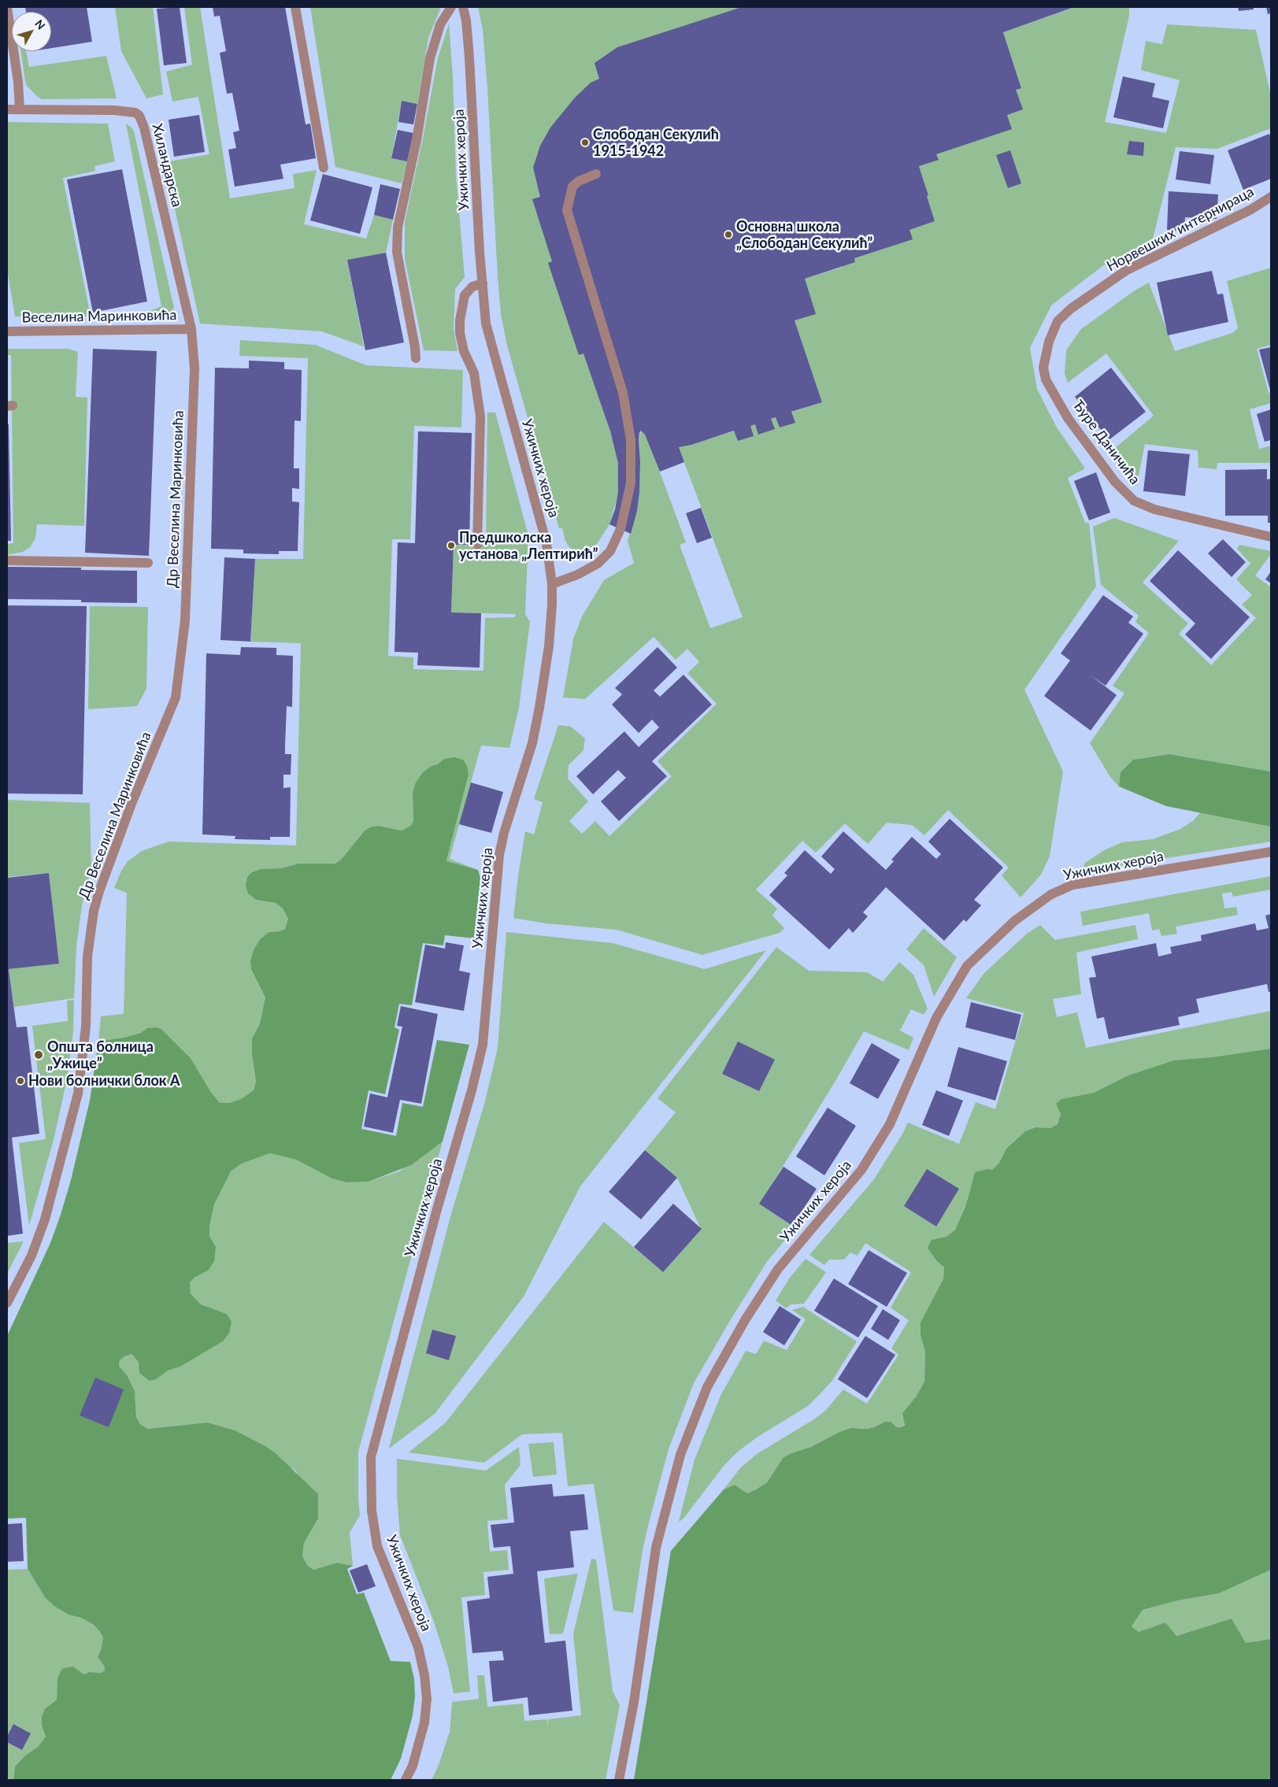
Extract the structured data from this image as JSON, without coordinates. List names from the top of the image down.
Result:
{
  "streets": {
    "street": [
      "Ужичких хероја",
      "Хиландарска",
      "Норвешких интернираца",
      "Веселина Маринковића",
      "Ђуре Даничића",
      "Др Веселина Маринковића"
    ]
  },
  "crossings": [
    ["Хиландарска", "Веселина Маринковића"],
    ["Хиландарска", "Др Веселина Маринковића"],
    ["Норвешких интернираца", "Ђуре Даничића"],
    ["Веселина Маринковића", "Др Веселина Маринковића"]
  ],
  "places": [
    "Слободан Секулић 1915-1942",
    "Основна школа „Слободан Секулић”",
    "Предшколска установа „Лептирић”",
    "Општа болница „Ужице”",
    "Нови болнички блок А"
  ],
  "north": "top right"
}
